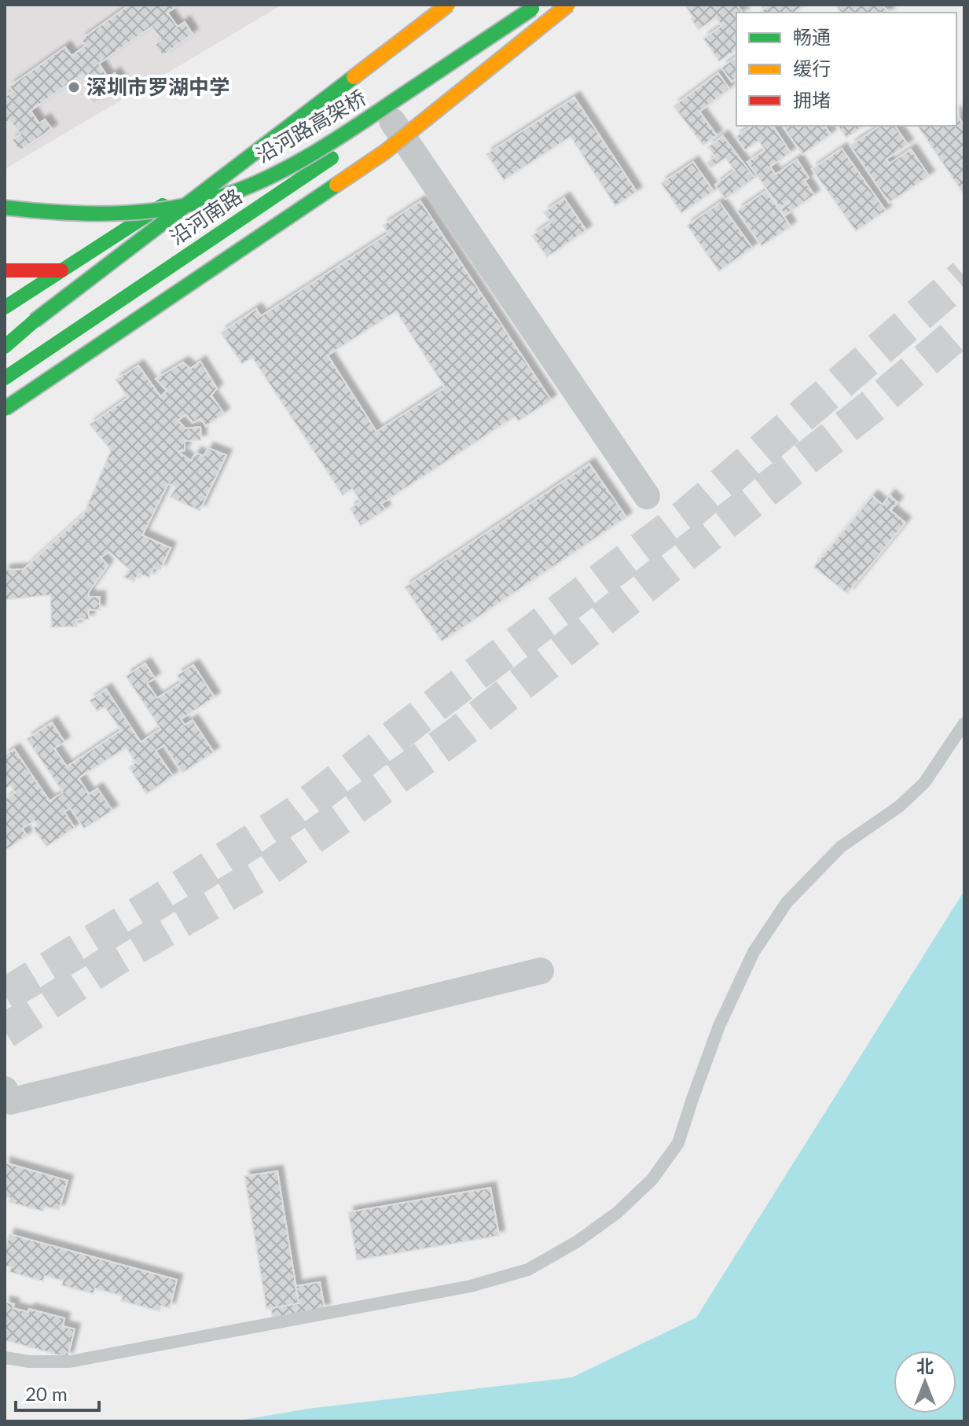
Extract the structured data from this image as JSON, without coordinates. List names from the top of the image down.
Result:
{
  "streets": {
    "main road": ["沿河路高架桥", "沿河南路"]
  },
  "places": ["深圳市罗湖中学"],
  "legend": ["畅通", "缓行", "拥堵"],
  "scale_bar": "20 m",
  "north": "top"
}
